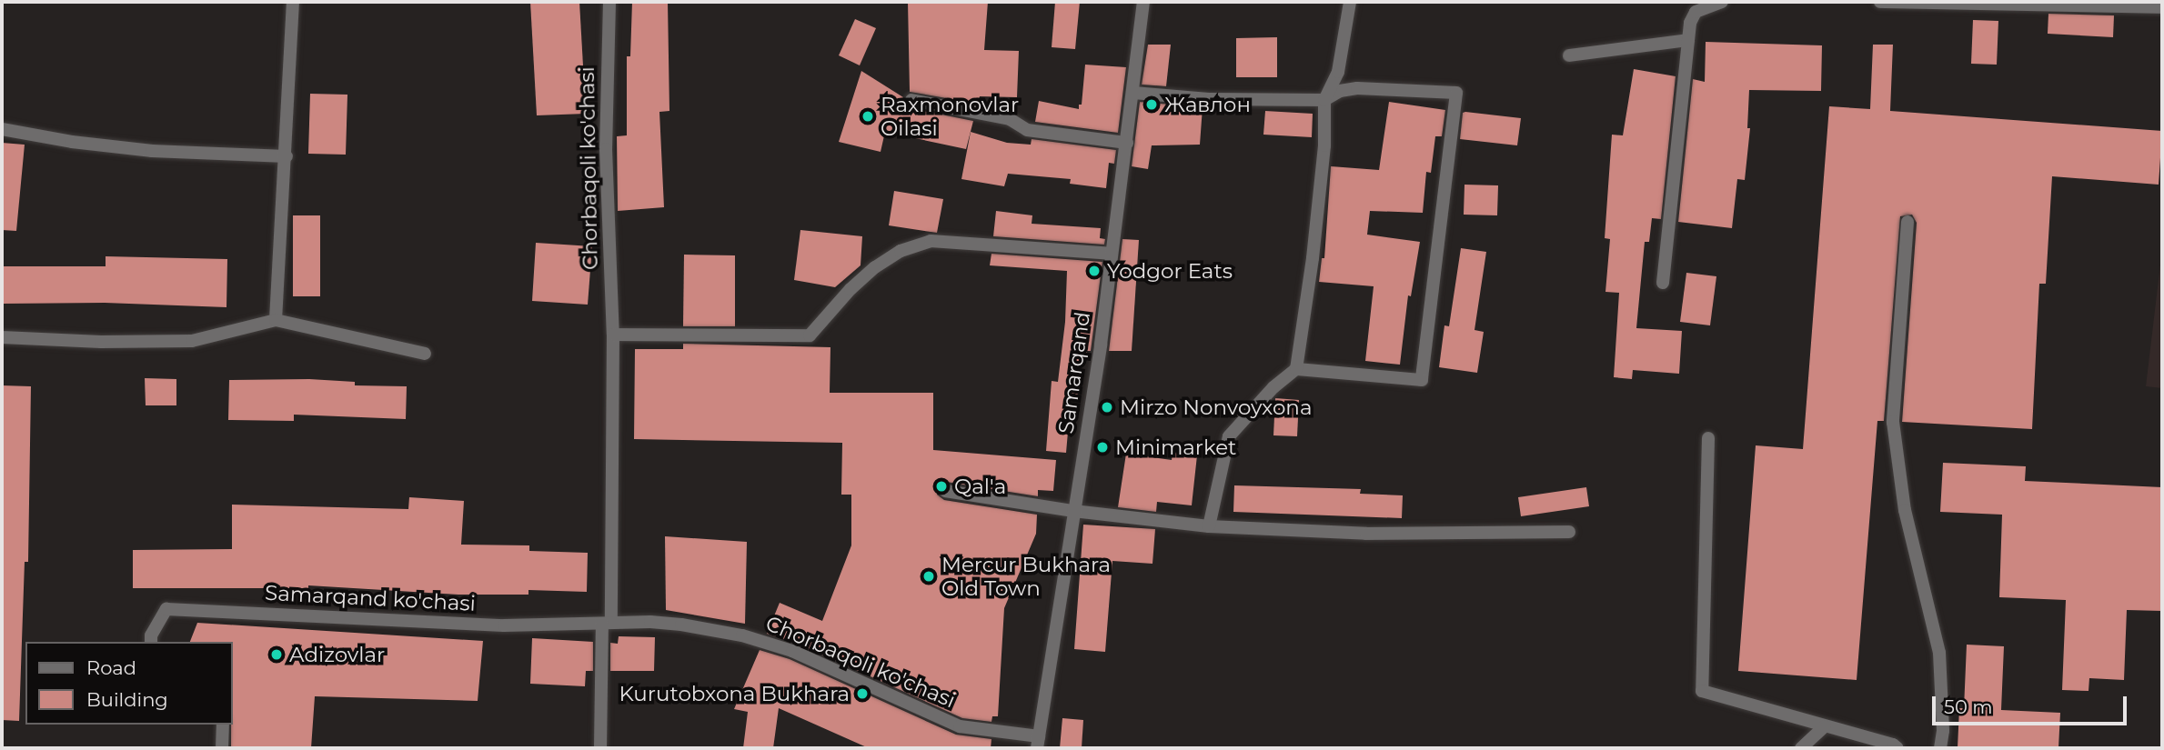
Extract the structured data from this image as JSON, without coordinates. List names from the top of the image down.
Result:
{
  "streets": {
    "street": ["Chorbaqoli ko'chasi", "Samarqand", "Samarqand ko'chasi"]
  },
  "crossings": [
    ["Chorbaqoli ko'chasi", "Samarqand"],
    ["Chorbaqoli ko'chasi", "Samarqand ko'chasi"]
  ],
  "places": [
    "Жавлон",
    "Raxmonovlar Oilasi",
    "Yodgor Eats",
    "Mirzo Nonvoyxona",
    "Minimarket",
    "Qal'a",
    "Mercur Bukhara Old Town",
    "Adizovlar",
    "Kurutobxona Bukhara"
  ],
  "legend": ["Road", "Building"],
  "scale_bar": "50 m"
}
